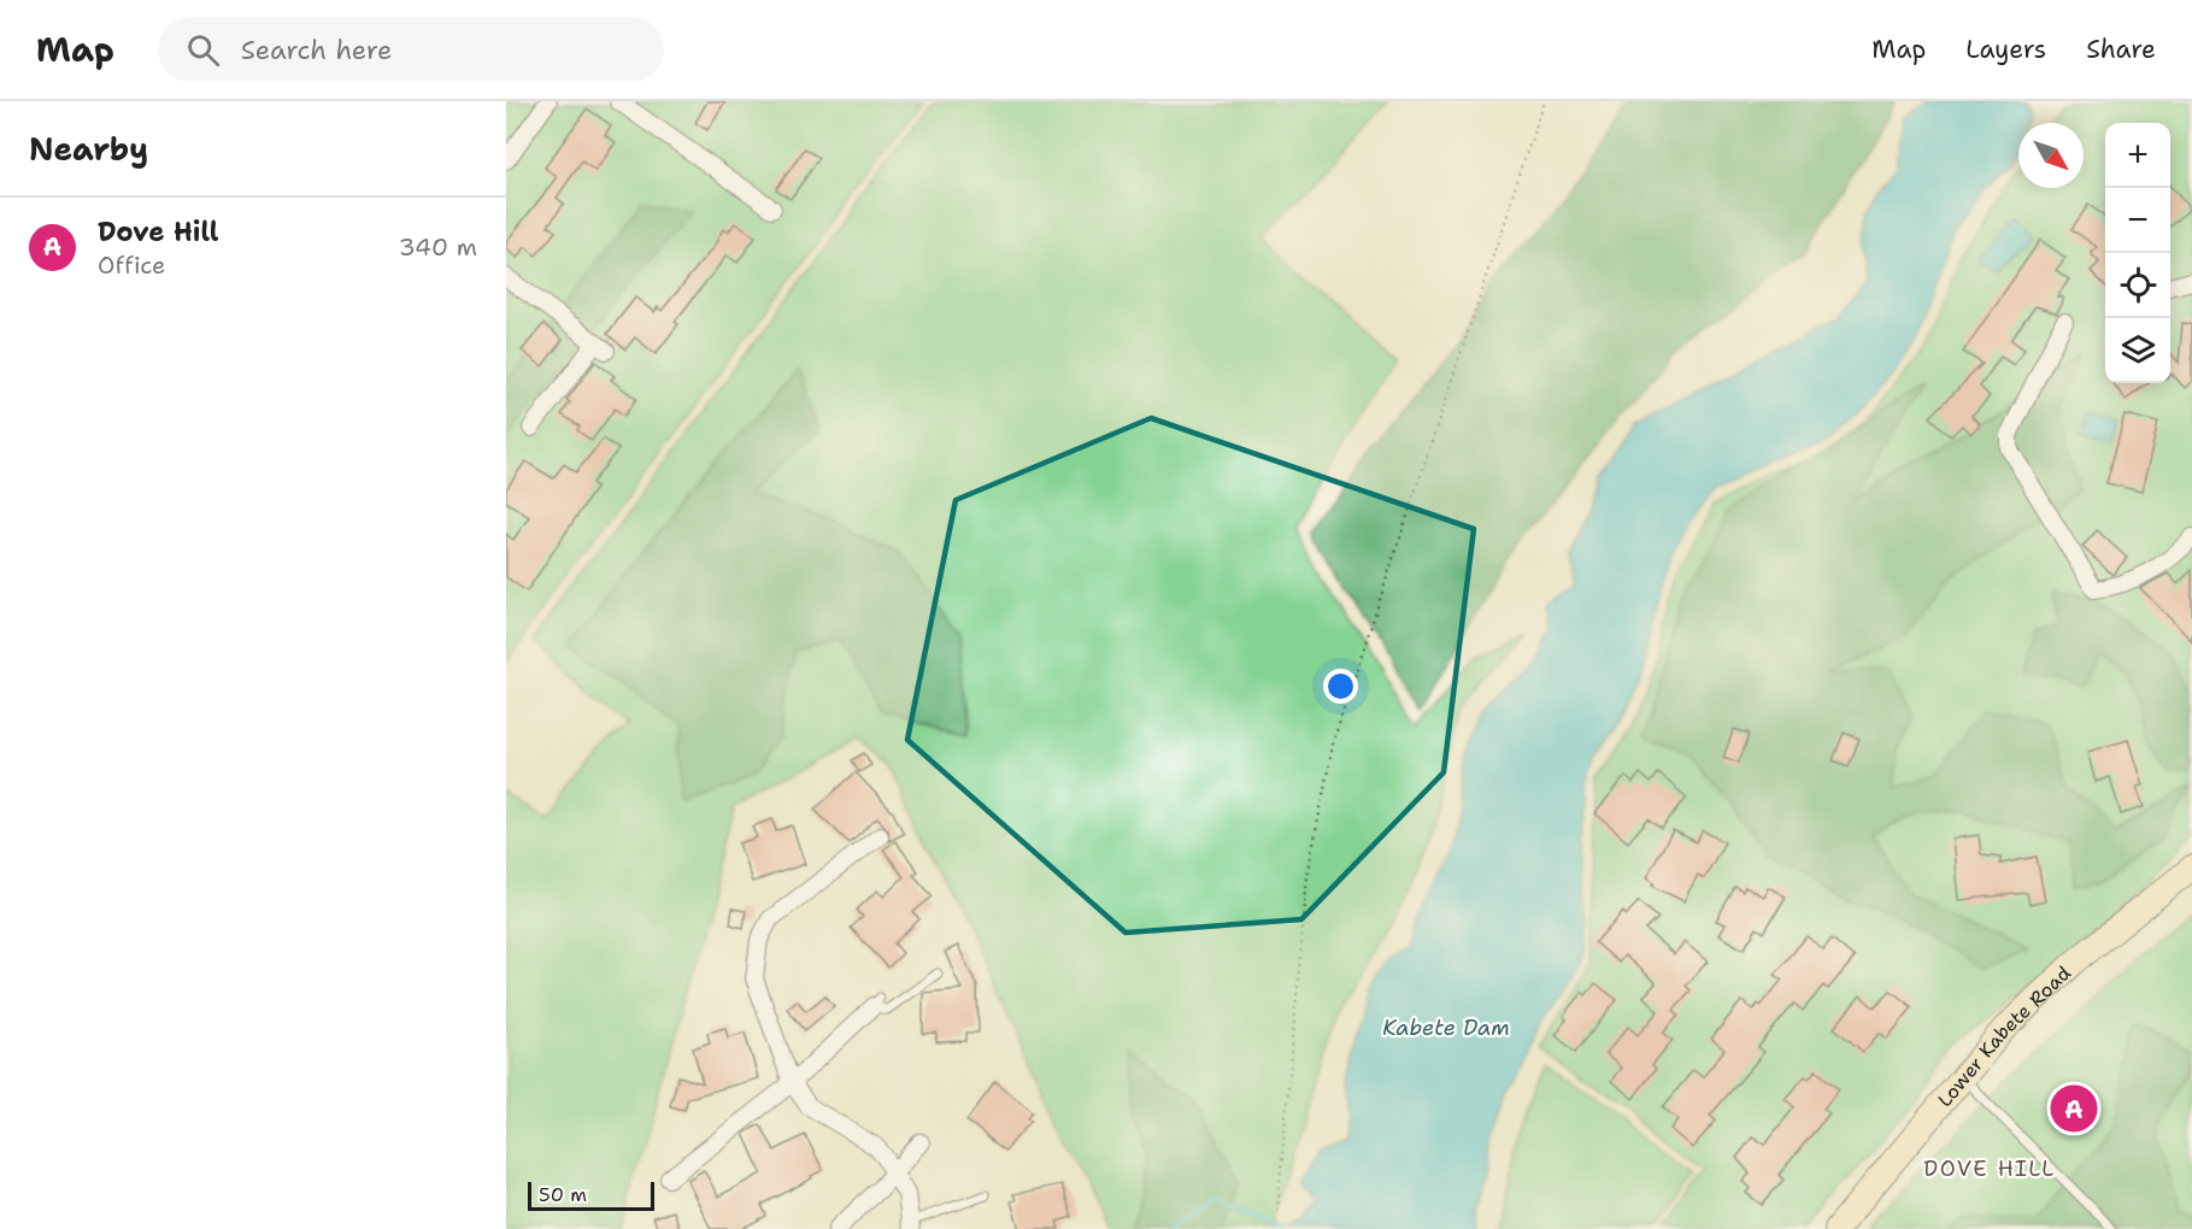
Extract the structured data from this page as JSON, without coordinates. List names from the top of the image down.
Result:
{
  "streets": {
    "main road": ["Lower Kabete Road"]
  },
  "districts": ["DOVE HILL"],
  "water": ["Kabete Dam"],
  "scale_bar": "50 m",
  "north": "bottom right",
  "page": {
    "header": "Map",
    "search": "Search here",
    "nav": ["Map", "Layers", "Share"],
    "heading": "Nearby",
    "map_buttons": ["+", "−"],
    "list": [
      {
        "mark": "A",
        "name": "Dove Hill",
        "note": "Office",
        "value": "340 m"
      }
    ],
    "pins": "A",
    "scale": "50 m"
  }
}
